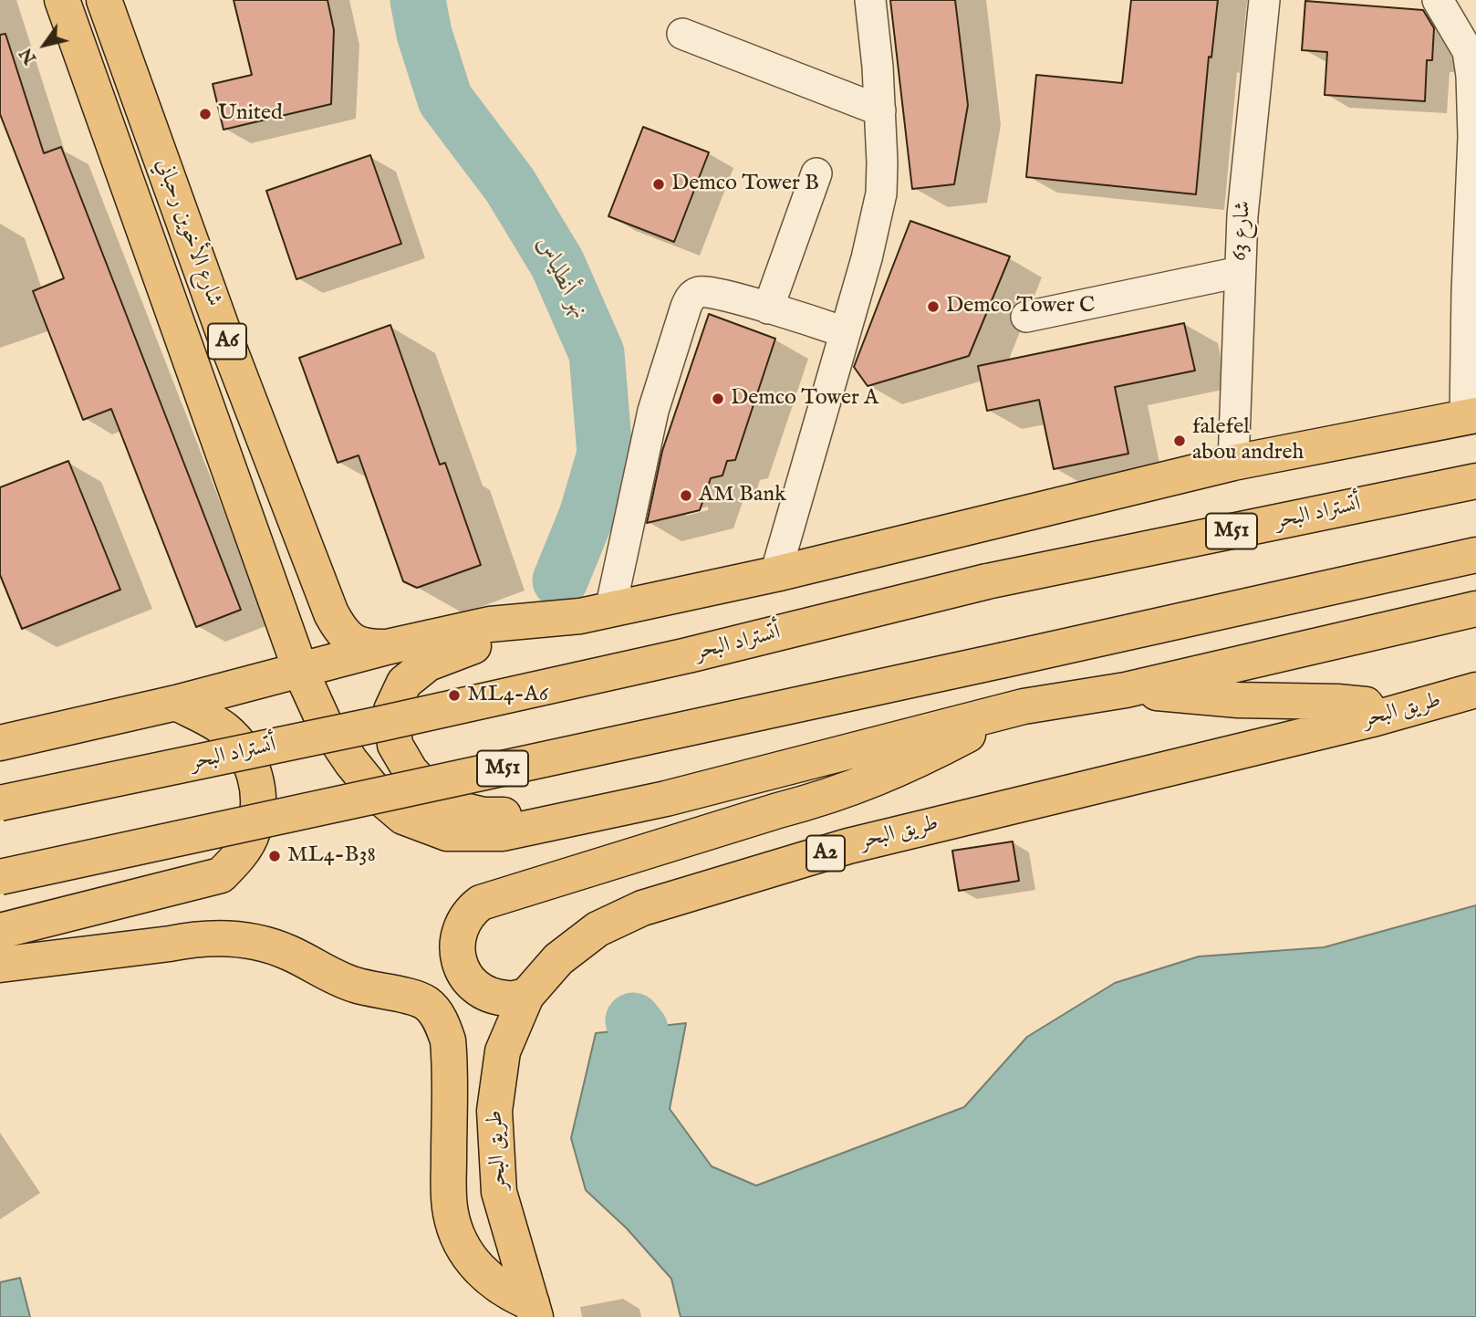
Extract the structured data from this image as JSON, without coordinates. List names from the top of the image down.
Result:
{
  "streets": {
    "highway": [
      "شارع الأخوين رحباني",
      "A6",
      "أتستراد البحر",
      "M51",
      "طريق البحر",
      "A2"
    ],
    "street": ["شارع 63"]
  },
  "water": ["نهر أنطلياس"],
  "places": [
    "United",
    "Demco Tower B",
    "Demco Tower C",
    "Demco Tower A",
    "falefel abou andreh",
    "AM Bank",
    "ML4-A6",
    "ML4-B38"
  ],
  "north": "bottom left"
}
